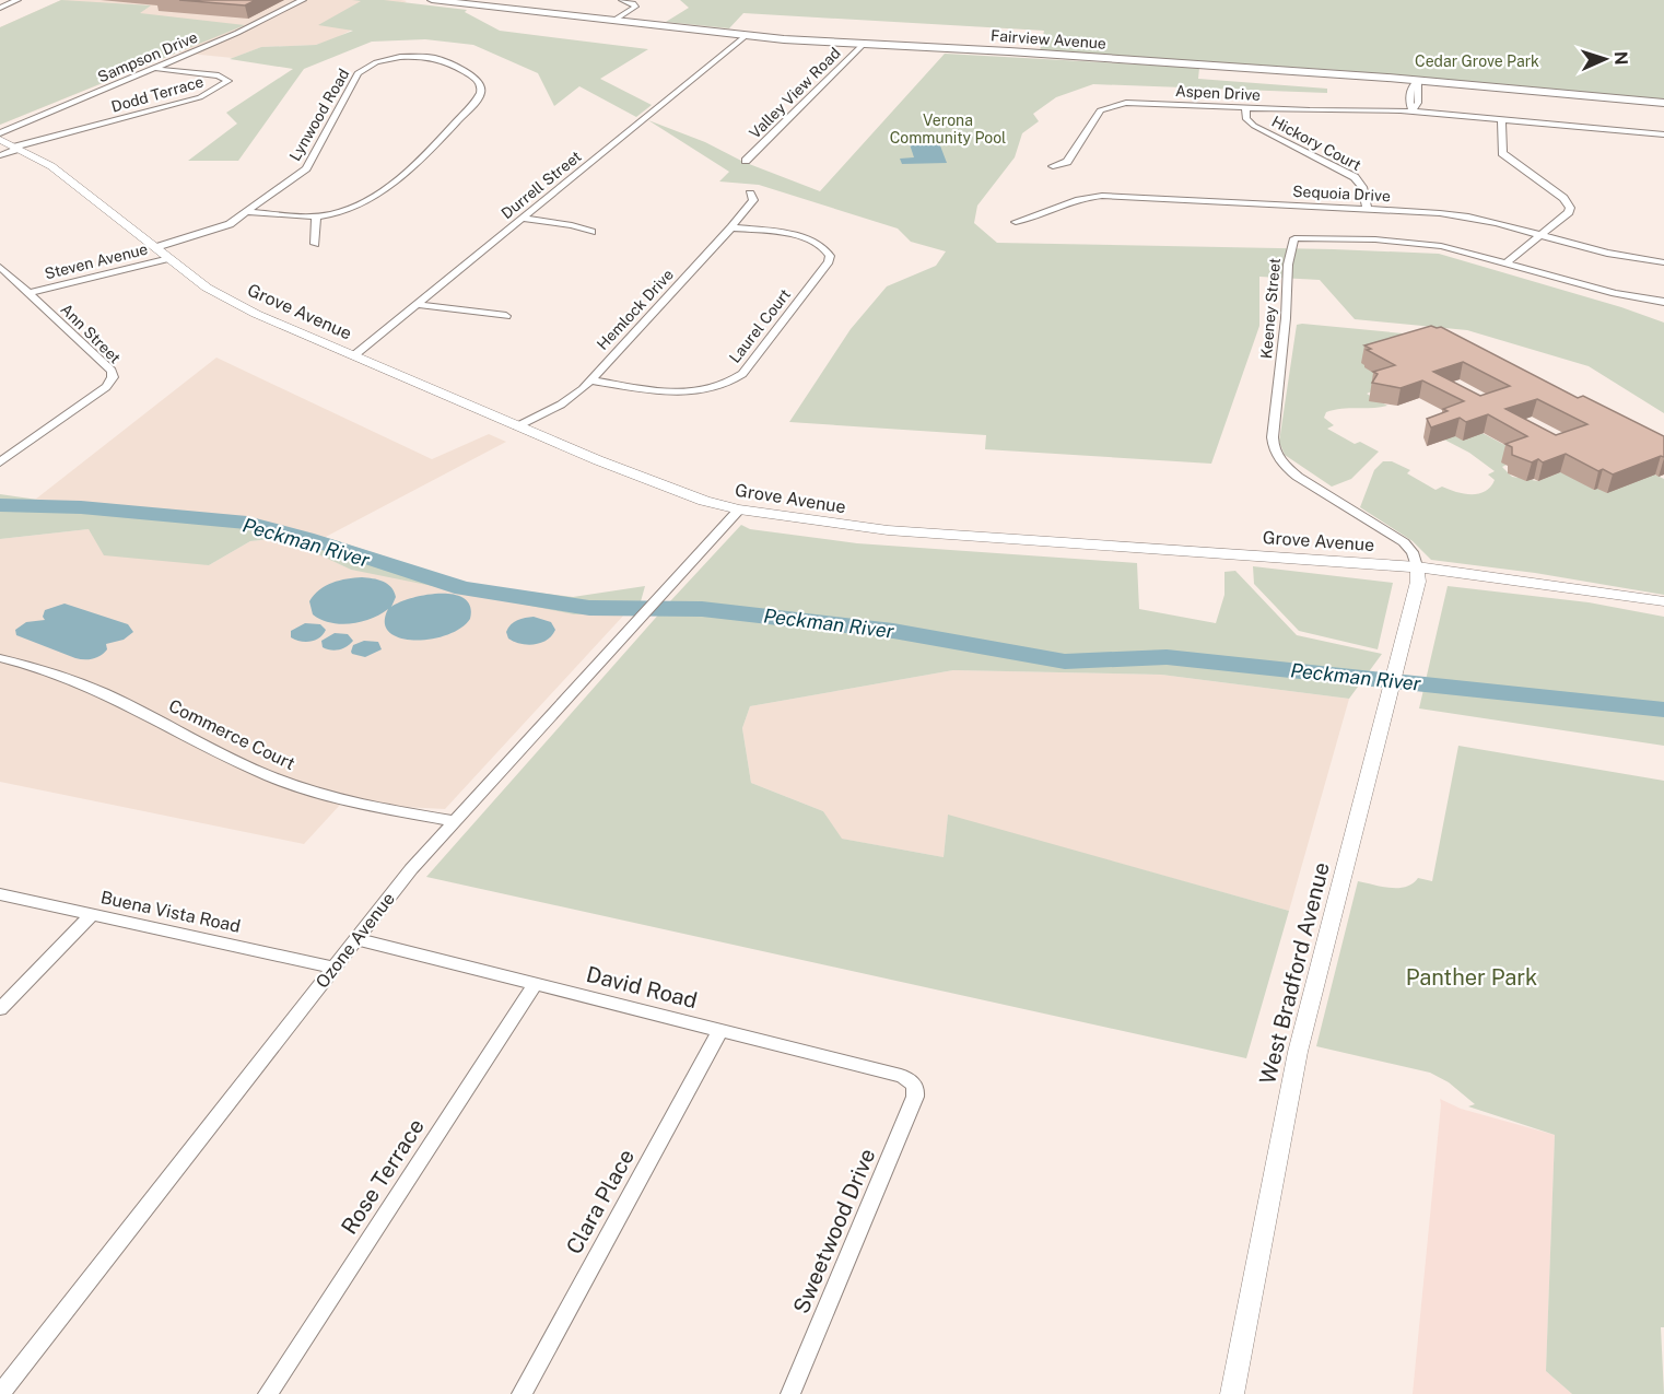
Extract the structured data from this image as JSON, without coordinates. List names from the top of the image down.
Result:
{
  "streets": {
    "main road": ["Fairview Avenue"],
    "street": [
      "Sampson Drive",
      "Valley View Road",
      "Aspen Drive",
      "Dodd Terrace",
      "Lynwood Road",
      "Hickory Court",
      "Durrell Street",
      "Sequoia Drive",
      "Steven Avenue",
      "Keeney Street",
      "Hemlock Drive",
      "Grove Avenue",
      "Laurel Court",
      "Ann Street",
      "Commerce Court",
      "Buena Vista Road",
      "Ozone Avenue",
      "West Bradford Avenue",
      "David Road",
      "Rose Terrace",
      "Clara Place",
      "Sweetwood Drive"
    ]
  },
  "crossings": [
    ["Fairview Avenue", "Valley View Road"],
    ["Fairview Avenue", "Durrell Street"],
    ["Sampson Drive", "Dodd Terrace"],
    ["Aspen Drive", "Hickory Court"],
    ["Dodd Terrace", "Grove Avenue"],
    ["Lynwood Road", "Grove Avenue"],
    ["Hickory Court", "Sequoia Drive"],
    ["Durrell Street", "Grove Avenue"],
    ["Steven Avenue", "Grove Avenue"],
    ["Steven Avenue", "Ann Street"],
    ["Keeney Street", "Grove Avenue"],
    ["Keeney Street", "West Bradford Avenue"],
    ["Hemlock Drive", "Grove Avenue"],
    ["Hemlock Drive", "Laurel Court"],
    ["Grove Avenue", "Ozone Avenue"],
    ["Grove Avenue", "West Bradford Avenue"],
    ["Commerce Court", "Ozone Avenue"],
    ["Buena Vista Road", "Ozone Avenue"],
    ["Ozone Avenue", "David Road"],
    ["David Road", "Rose Terrace"],
    ["David Road", "Clara Place"],
    ["David Road", "Sweetwood Drive"]
  ],
  "water": ["Peckman River"],
  "parks": ["Cedar Grove Park", "Verona Community Pool", "Panther Park"],
  "north": "right"
}
